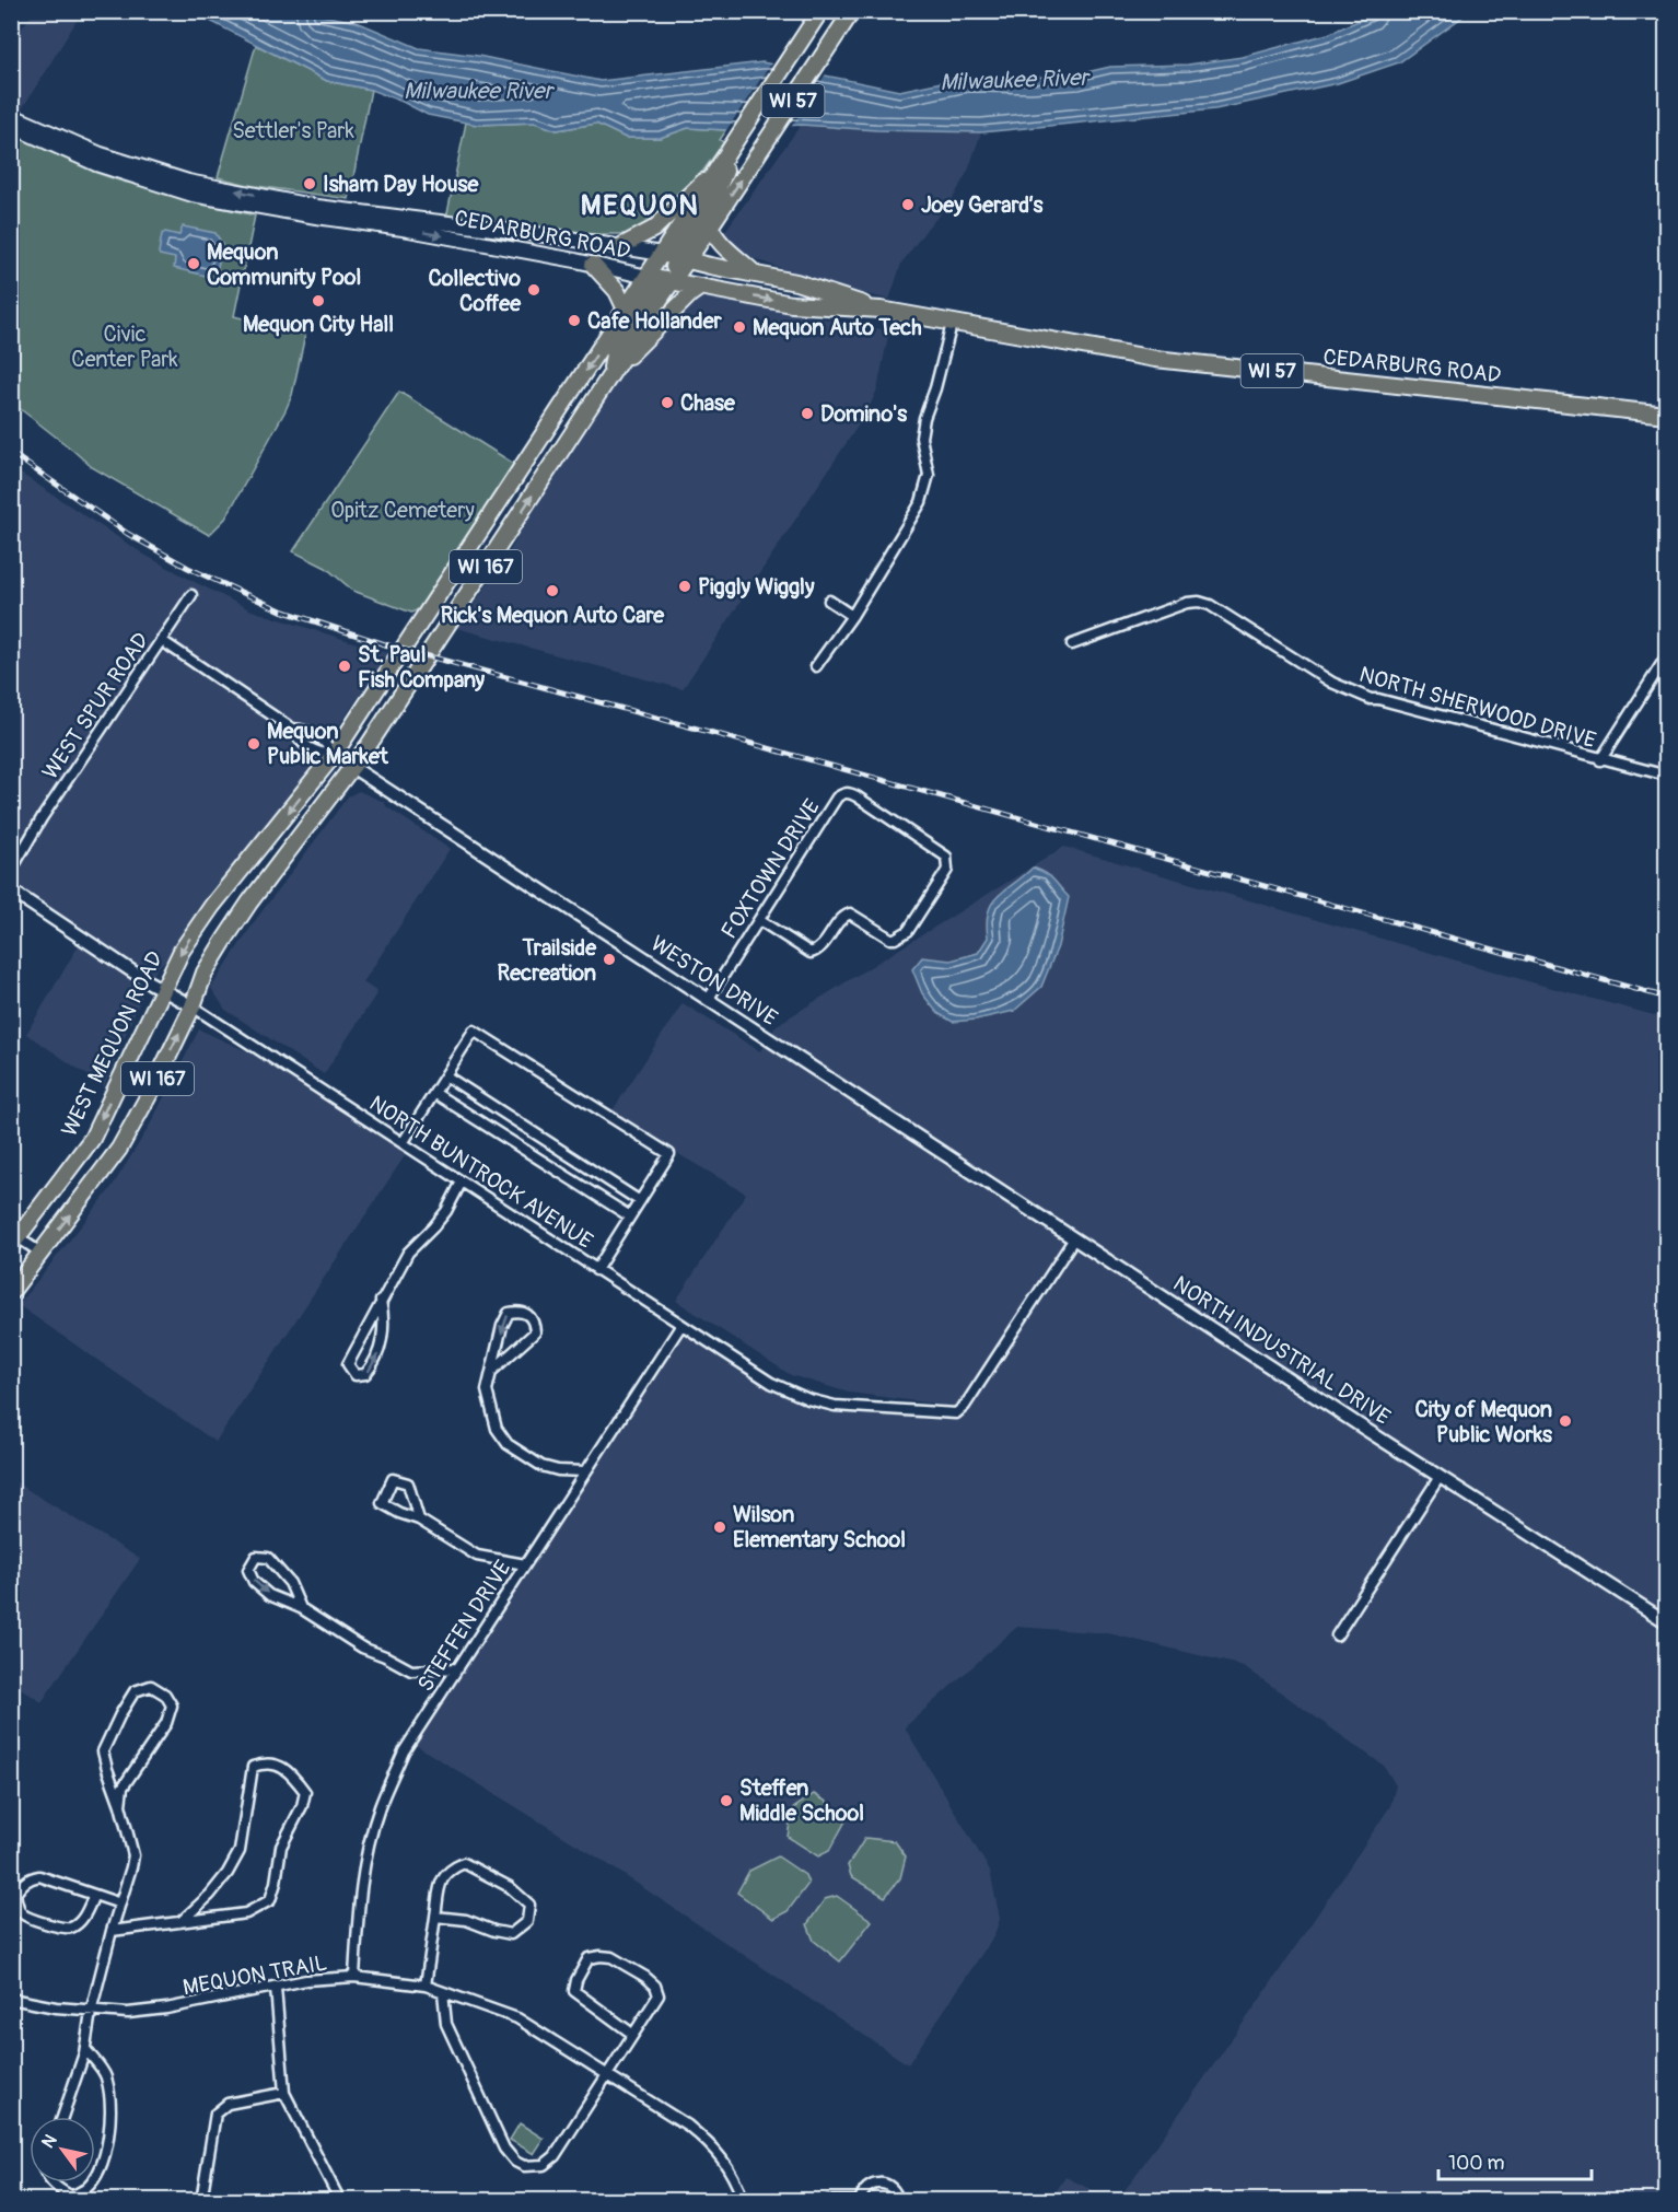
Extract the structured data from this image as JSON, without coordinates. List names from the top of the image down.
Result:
{
  "streets": {
    "main road": [
      "WI 57",
      "CEDARBURG ROAD",
      "WI 167",
      "WEST MEQUON ROAD"
    ],
    "street": [
      "WEST SPUR ROAD",
      "NORTH SHERWOOD DRIVE",
      "FOXTOWN DRIVE",
      "WESTON DRIVE",
      "NORTH BUNTROCK AVENUE",
      "NORTH INDUSTRIAL DRIVE",
      "STEFFEN DRIVE",
      "MEQUON TRAIL"
    ]
  },
  "crossings": [
    ["CEDARBURG ROAD", "WEST MEQUON ROAD"],
    ["FOXTOWN DRIVE", "WESTON DRIVE"],
    ["WESTON DRIVE", "WEST MEQUON ROAD"],
    ["WESTON DRIVE", "NORTH BUNTROCK AVENUE"],
    ["WESTON DRIVE", "NORTH INDUSTRIAL DRIVE"],
    ["WEST MEQUON ROAD", "NORTH BUNTROCK AVENUE"],
    ["NORTH BUNTROCK AVENUE", "NORTH INDUSTRIAL DRIVE"],
    ["NORTH BUNTROCK AVENUE", "STEFFEN DRIVE"],
    ["STEFFEN DRIVE", "MEQUON TRAIL"]
  ],
  "districts": ["MEQUON"],
  "water": ["Milwaukee River"],
  "parks": ["Settler's Park", "Civic Center Park", "Opitz Cemetery"],
  "places": [
    "Isham Day House",
    "Joey Gerard’s",
    "Mequon Community Pool",
    "Collectivo Coffee",
    "Mequon City Hall",
    "Cafe Hollander",
    "Mequon Auto Tech",
    "Chase",
    "Domino's",
    "Piggly Wiggly",
    "Rick's Mequon Auto Care",
    "St. Paul Fish Company",
    "Mequon Public Market",
    "Trailside Recreation",
    "City of Mequon Public Works",
    "Wilson Elementary School",
    "Steffen Middle School"
  ],
  "scale_bar": "100 m",
  "north": "top left"
}
